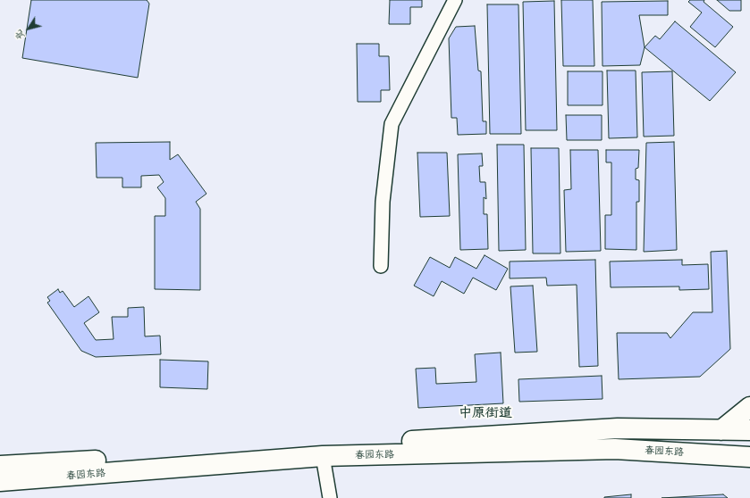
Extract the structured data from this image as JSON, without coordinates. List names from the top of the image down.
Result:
{
  "streets": {
    "main road": ["春园东路"]
  },
  "districts": ["中原街道"],
  "north": "bottom left"
}
